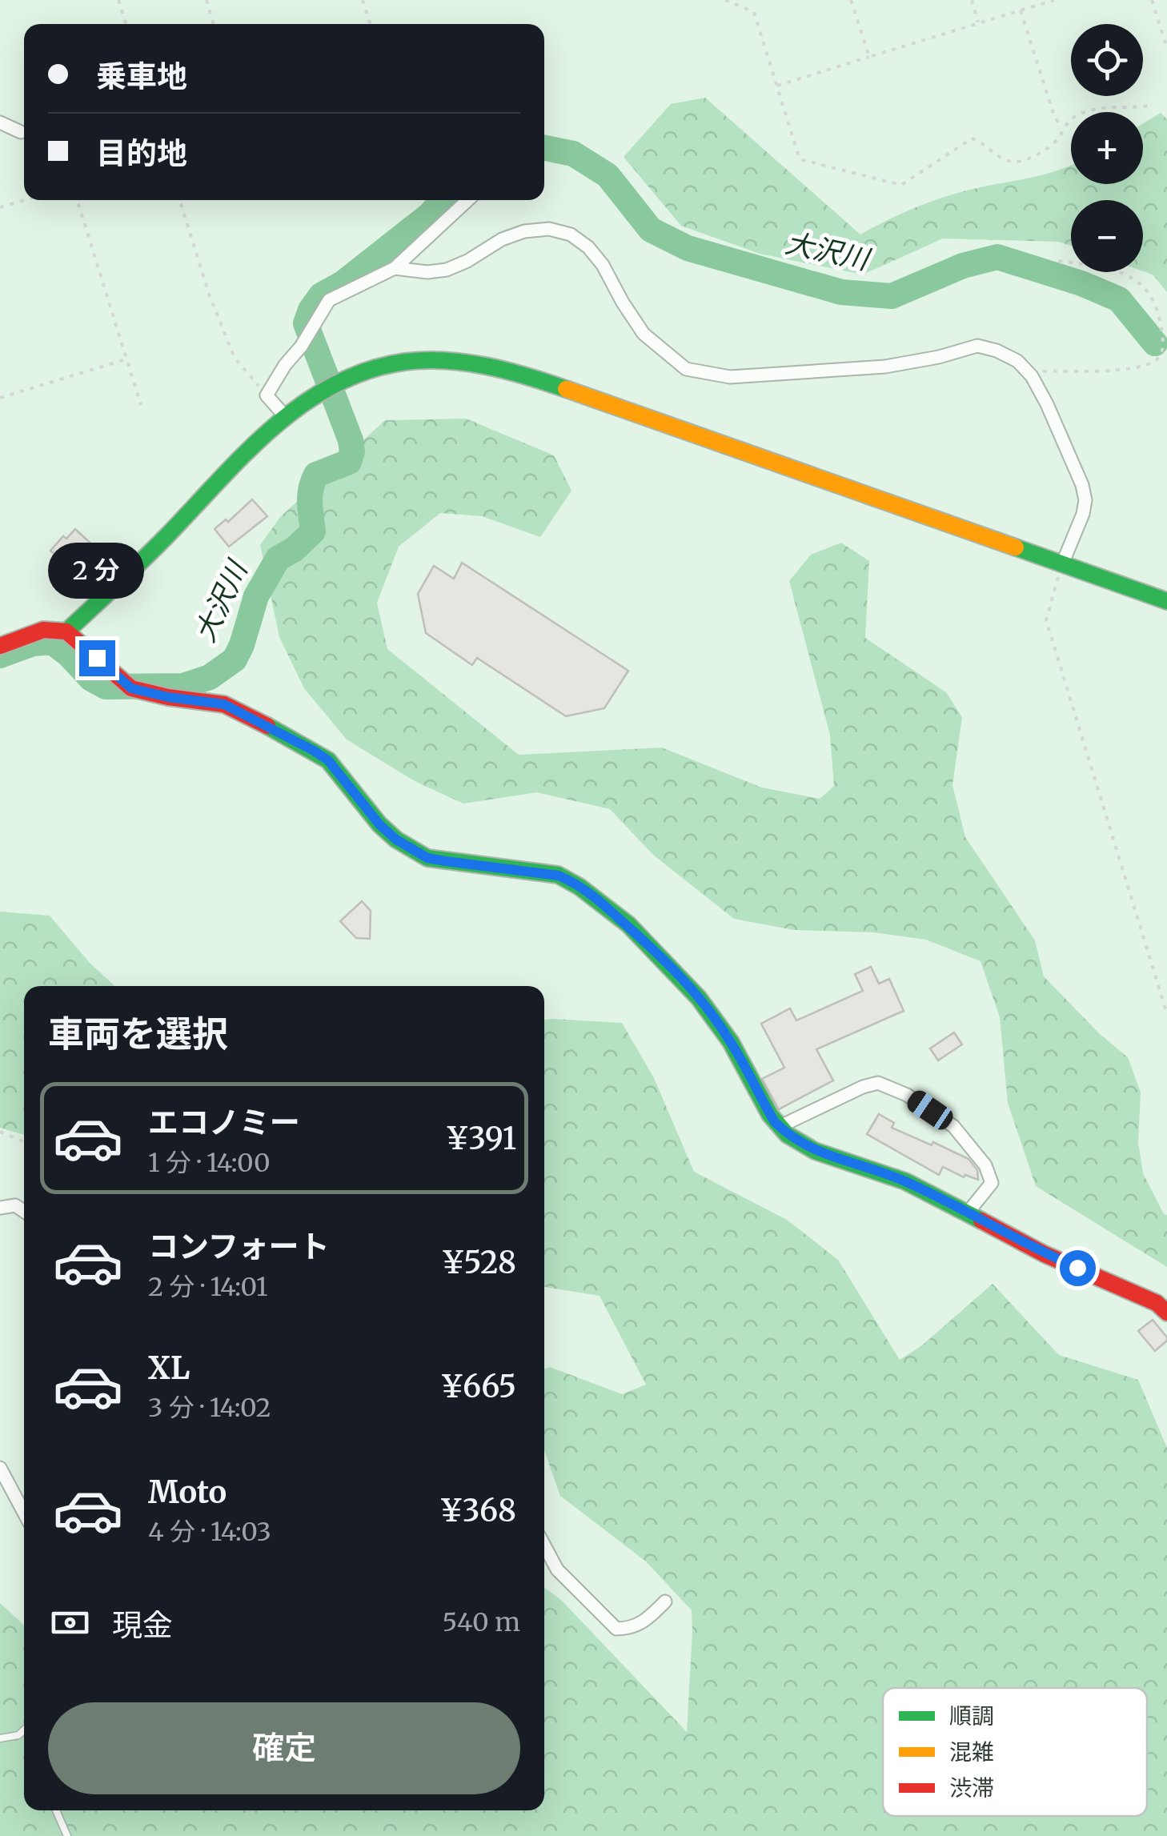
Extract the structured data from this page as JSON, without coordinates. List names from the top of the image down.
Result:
{
  "water": ["大沢川"],
  "legend": ["順調", "混雑", "渋滞"],
  "page": {
    "map_buttons": ["+", "−"],
    "banner": ["乗車地", "目的地"],
    "bubble": "2 分",
    "heading": "車両を選択",
    "list": [
      {
        "name": "エコノミー",
        "note": "1 分 · 14:00",
        "value": "¥391"
      },
      {
        "name": "コンフォート",
        "note": "2 分 · 14:01",
        "value": "¥528"
      },
      {
        "name": "XL",
        "note": "3 分 · 14:02",
        "value": "¥665"
      },
      {
        "name": "Moto",
        "note": "4 分 · 14:03",
        "value": "¥368"
      }
    ],
    "pay": ["現金", "540 m"],
    "buttons": "確定"
  }
}
